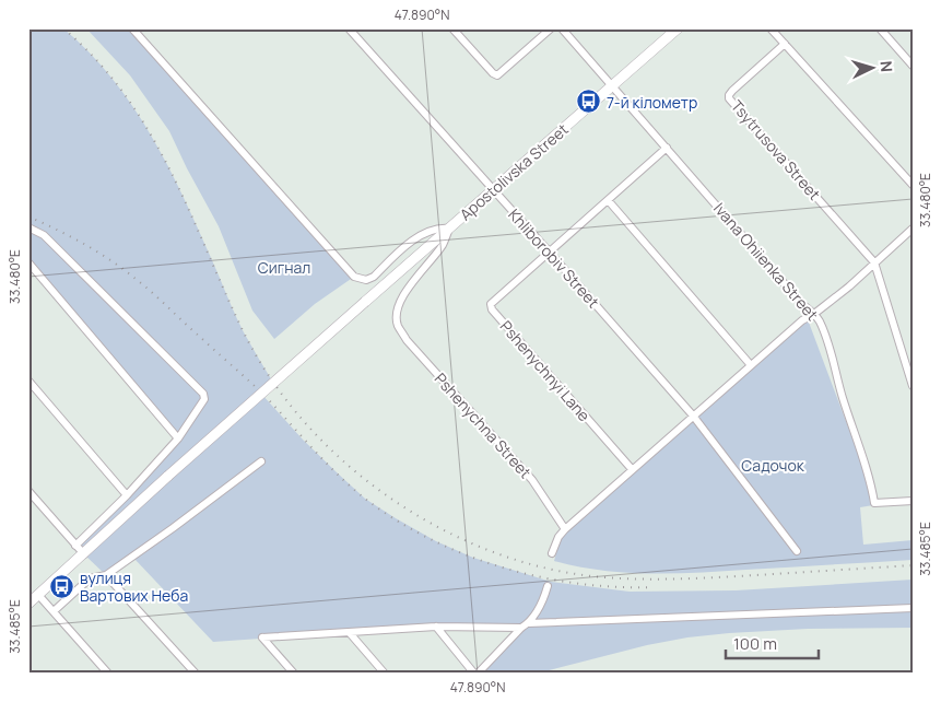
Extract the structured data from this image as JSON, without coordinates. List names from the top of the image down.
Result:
{
  "streets": {
    "street": [
      "Tsytrusova Street",
      "Apostolivska Street",
      "Khliborobiv Street",
      "Ivana Ohiienka Street",
      "Pshenychnyi Lane",
      "Pshenychna Street"
    ]
  },
  "crossings": [
    ["Apostolivska Street", "Khliborobiv Street"],
    ["Apostolivska Street", "Ivana Ohiienka Street"],
    ["Apostolivska Street", "Pshenychna Street"],
    ["Khliborobiv Street", "Pshenychnyi Lane"]
  ],
  "parks": ["Сигнал", "Садочок"],
  "places": {
    "bus stop": ["7-й кілометр", "вулиця Вартових Неба"]
  },
  "scale_bar": "100 m",
  "north": "right",
  "coordinates": ["47.890°N", "33.480°E", "33.485°E"]
}
